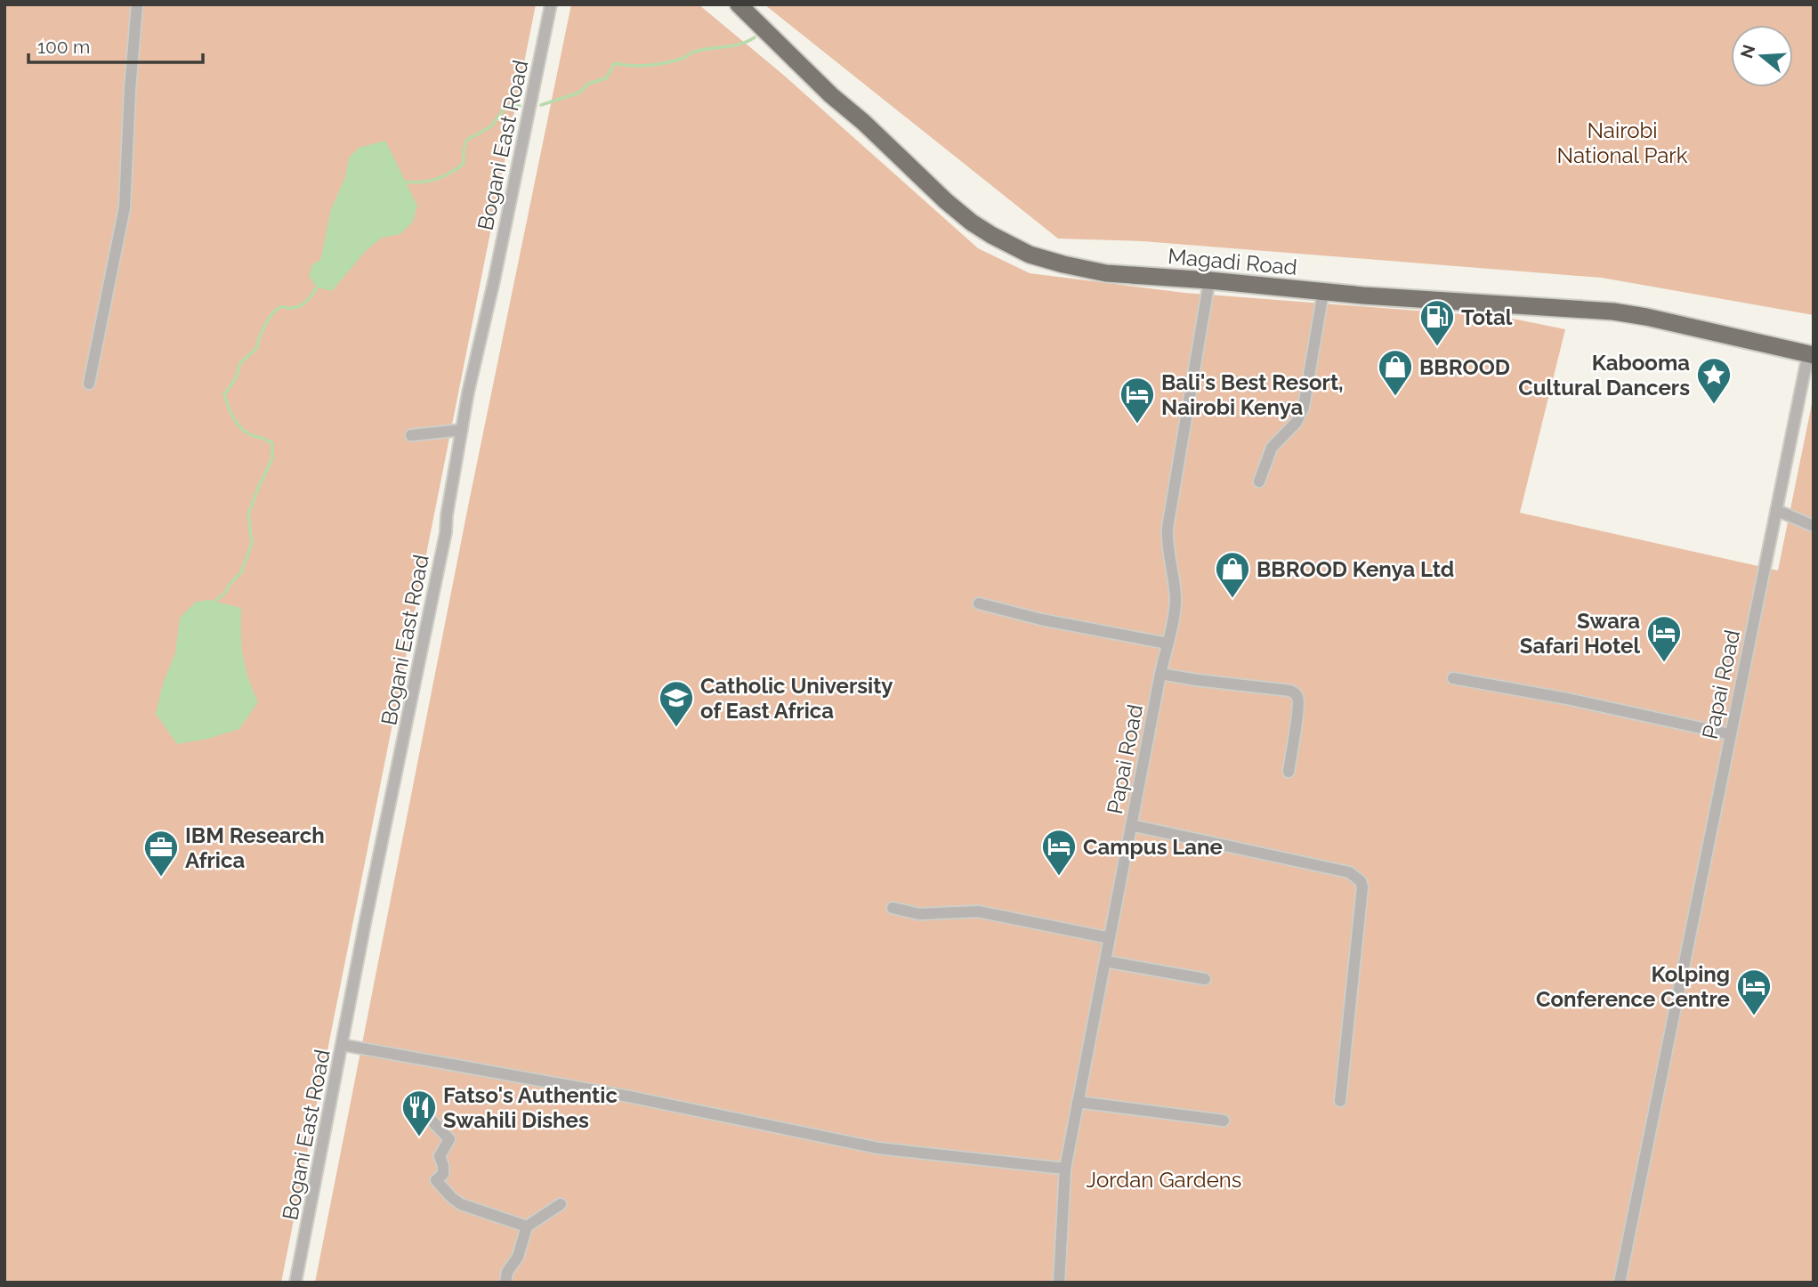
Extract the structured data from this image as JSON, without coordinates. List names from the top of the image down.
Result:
{
  "streets": {
    "highway": ["Magadi Road"],
    "street": ["Bogani East Road", "Papai Road"]
  },
  "crossings": [
    ["Magadi Road", "Papai Road"]
  ],
  "parks": ["Nairobi National Park", "Jordan Gardens"],
  "places": {
    "fuel station": ["Total"],
    "shop": ["BBROOD", "BBROOD Kenya Ltd"],
    "place": ["Kabooma Cultural Dancers"],
    "hotel": [
      "Bali's Best Resort, Nairobi Kenya",
      "Swara Safari Hotel",
      "Campus Lane",
      "Kolping Conference Centre"
    ],
    "school or university": ["Catholic University of East Africa"],
    "office": ["IBM Research Africa"],
    "restaurant": ["Fatso's Authentic Swahili Dishes"]
  },
  "scale_bar": "100 m",
  "north": "left"
}
